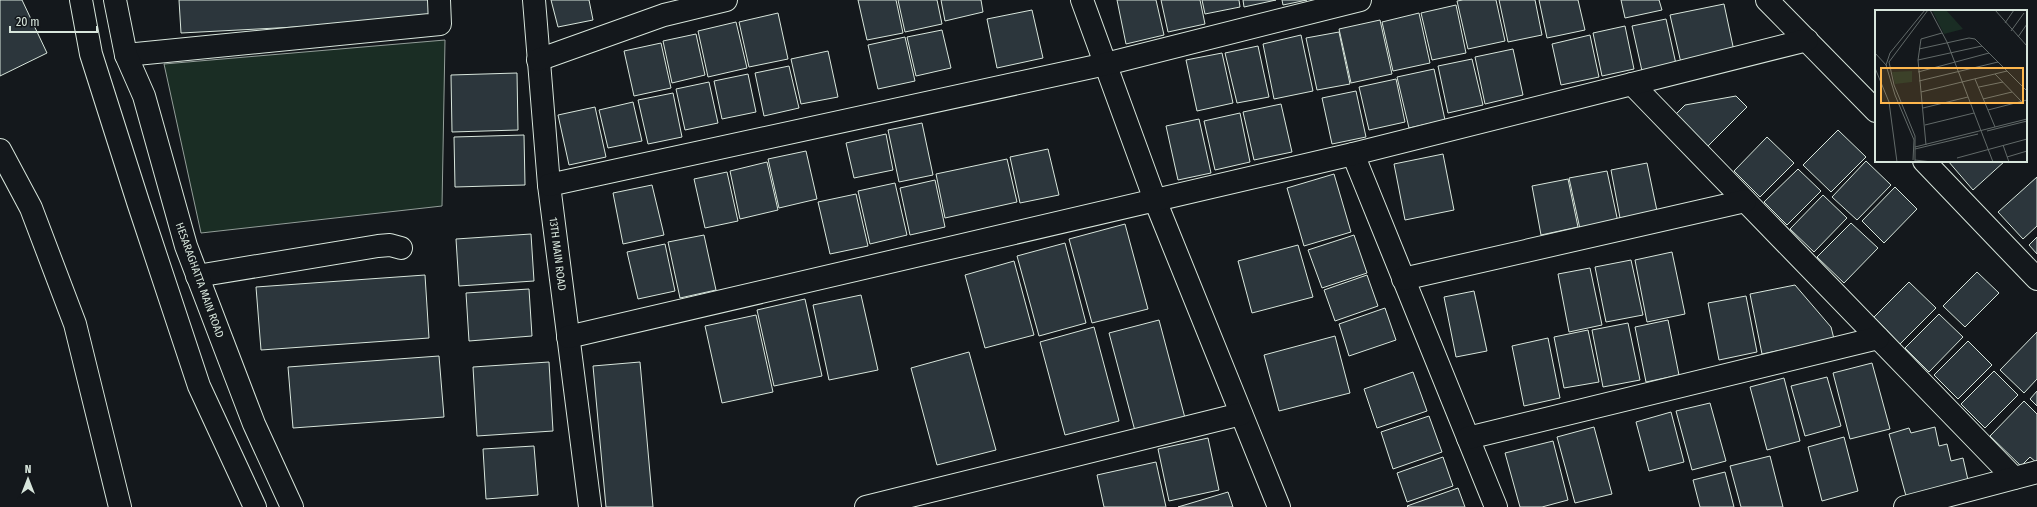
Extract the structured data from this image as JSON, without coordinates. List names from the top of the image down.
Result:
{
  "streets": {
    "street": ["13TH MAIN ROAD", "HESARAGHATTA MAIN ROAD"]
  },
  "scale_bar": "20 m",
  "north": "top"
}
